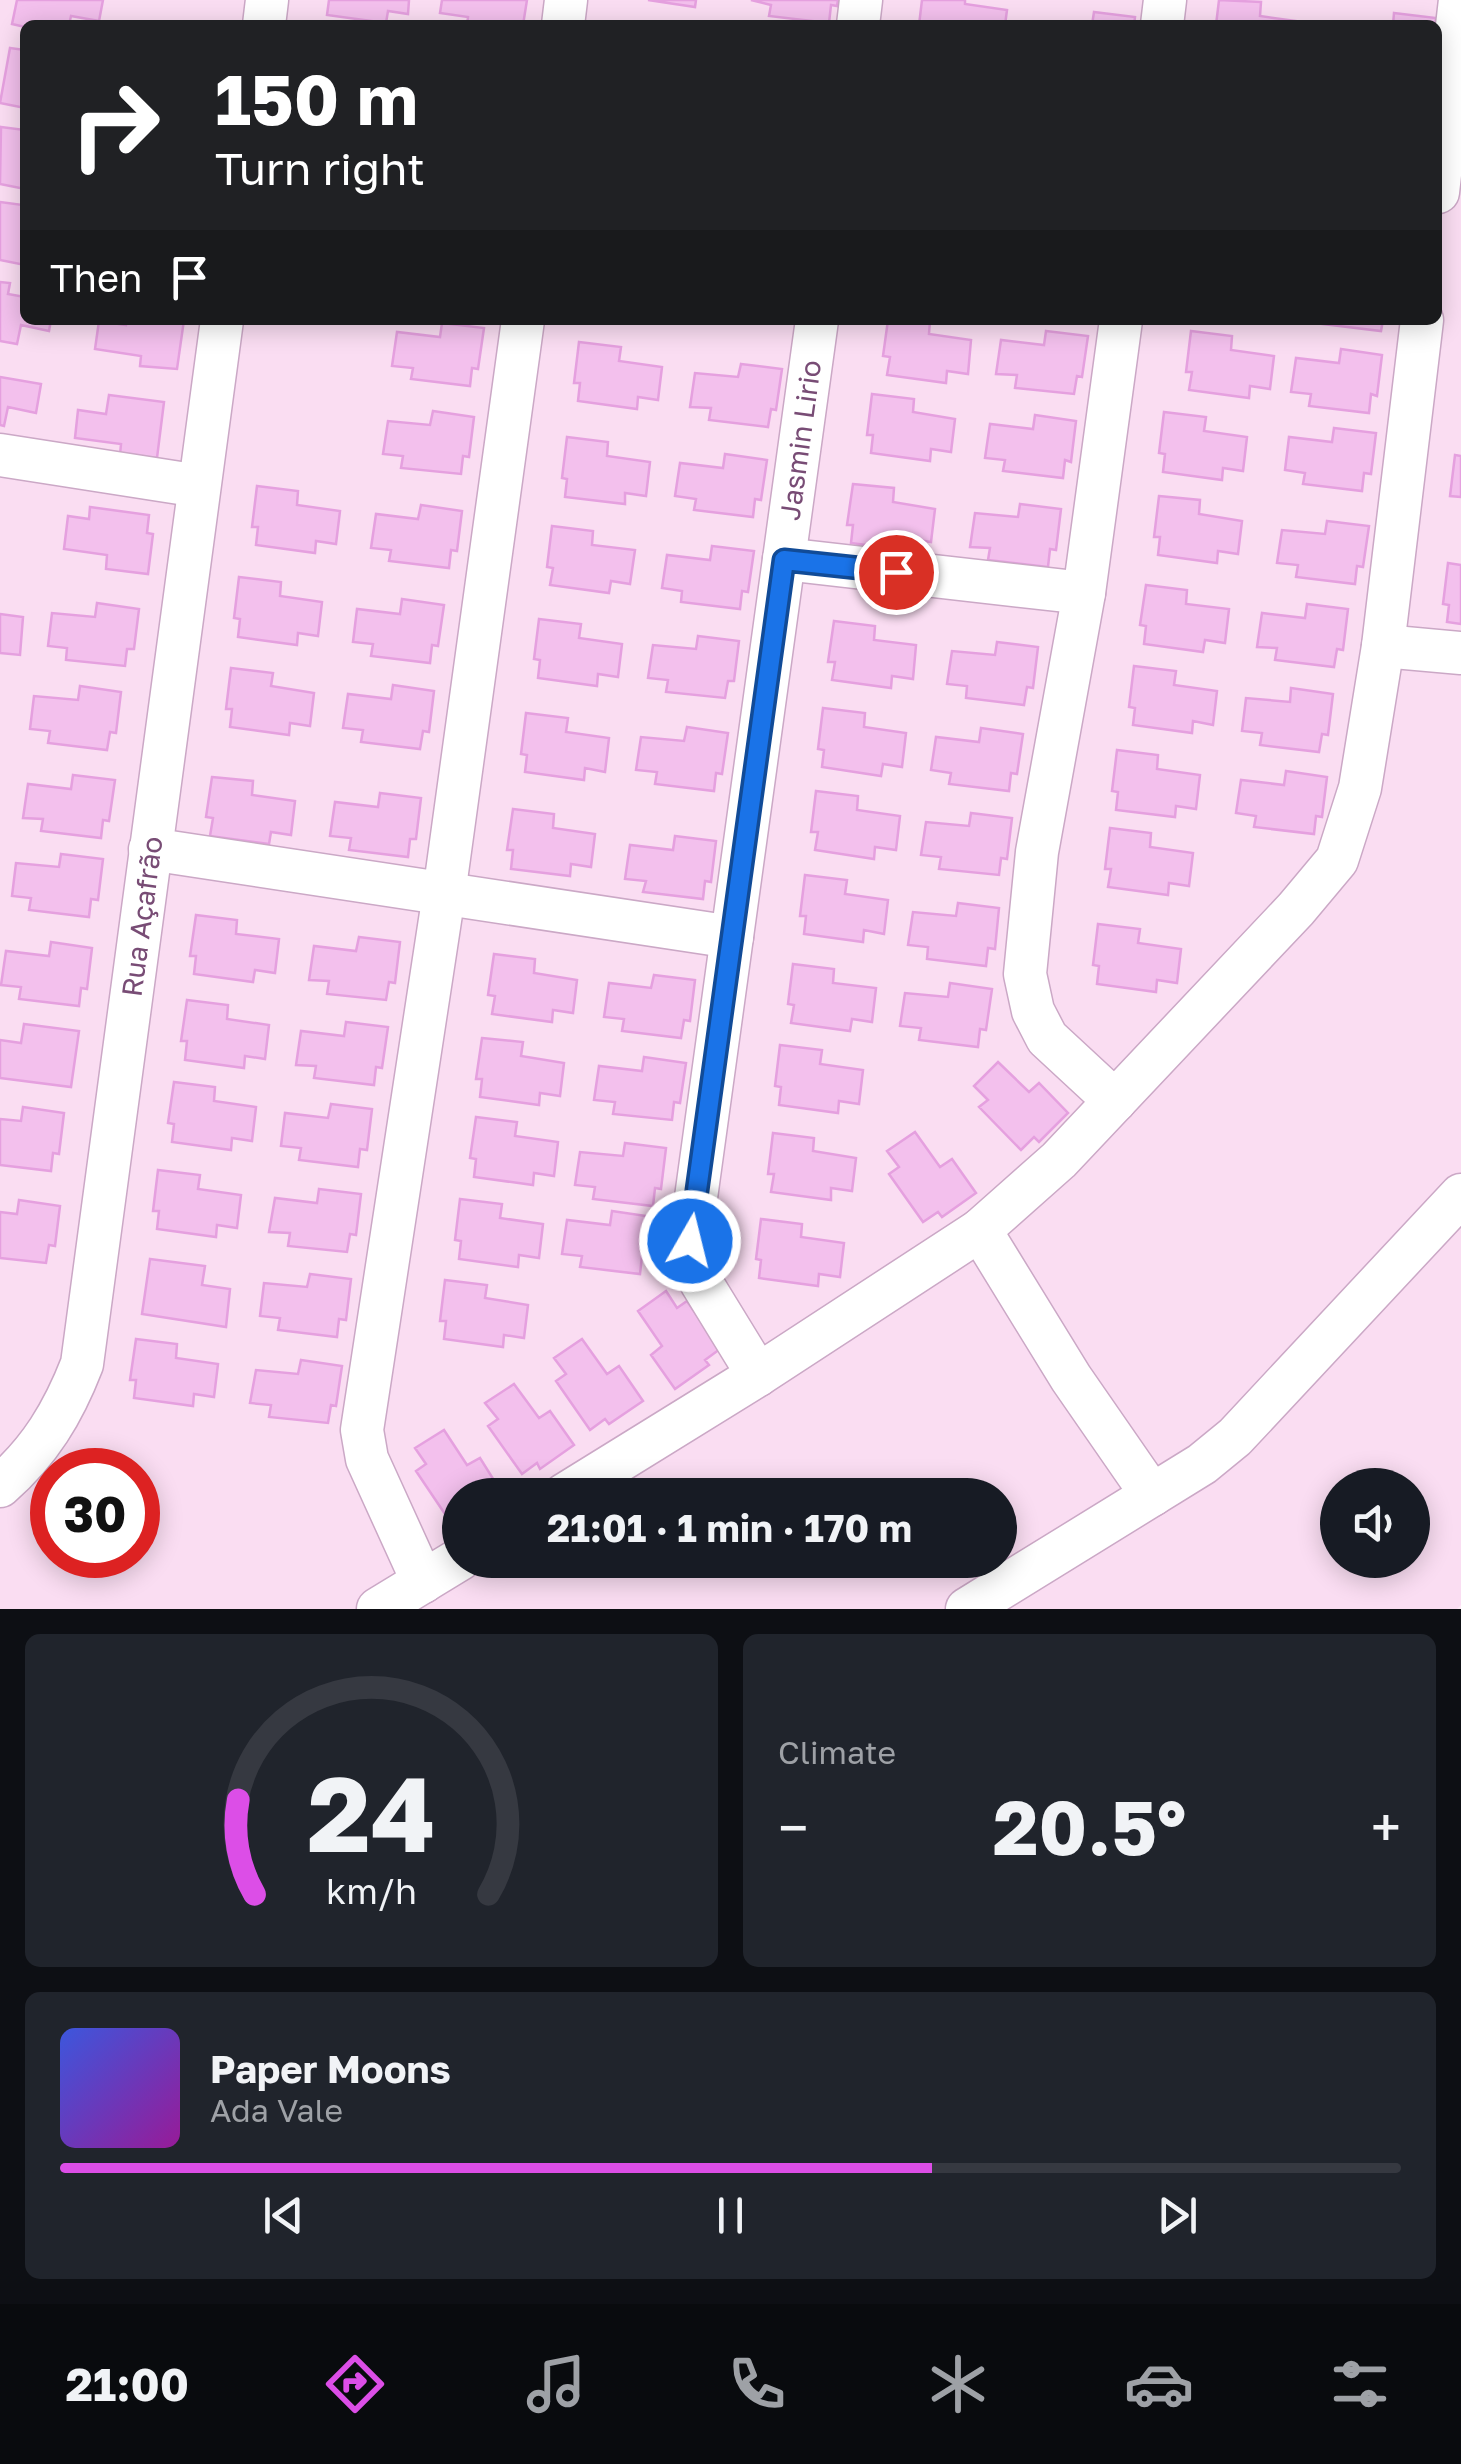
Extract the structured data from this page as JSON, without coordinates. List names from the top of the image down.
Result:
{
  "streets": {
    "street": ["Jasmin Lirio", "Rua Açafrão"]
  },
  "page": {
    "turn": ["150 m", "Turn right"],
    "then": "Then",
    "limit": "30",
    "trip": "21:01 · 1 min · 170 m",
    "tile": "Climate",
    "heat": ["−", "20.5°", "+"],
    "song": ["Paper Moons", "Ada Vale"],
    "tabs": "21:00",
    "gauge": ["24", "km/h"]
  }
}
